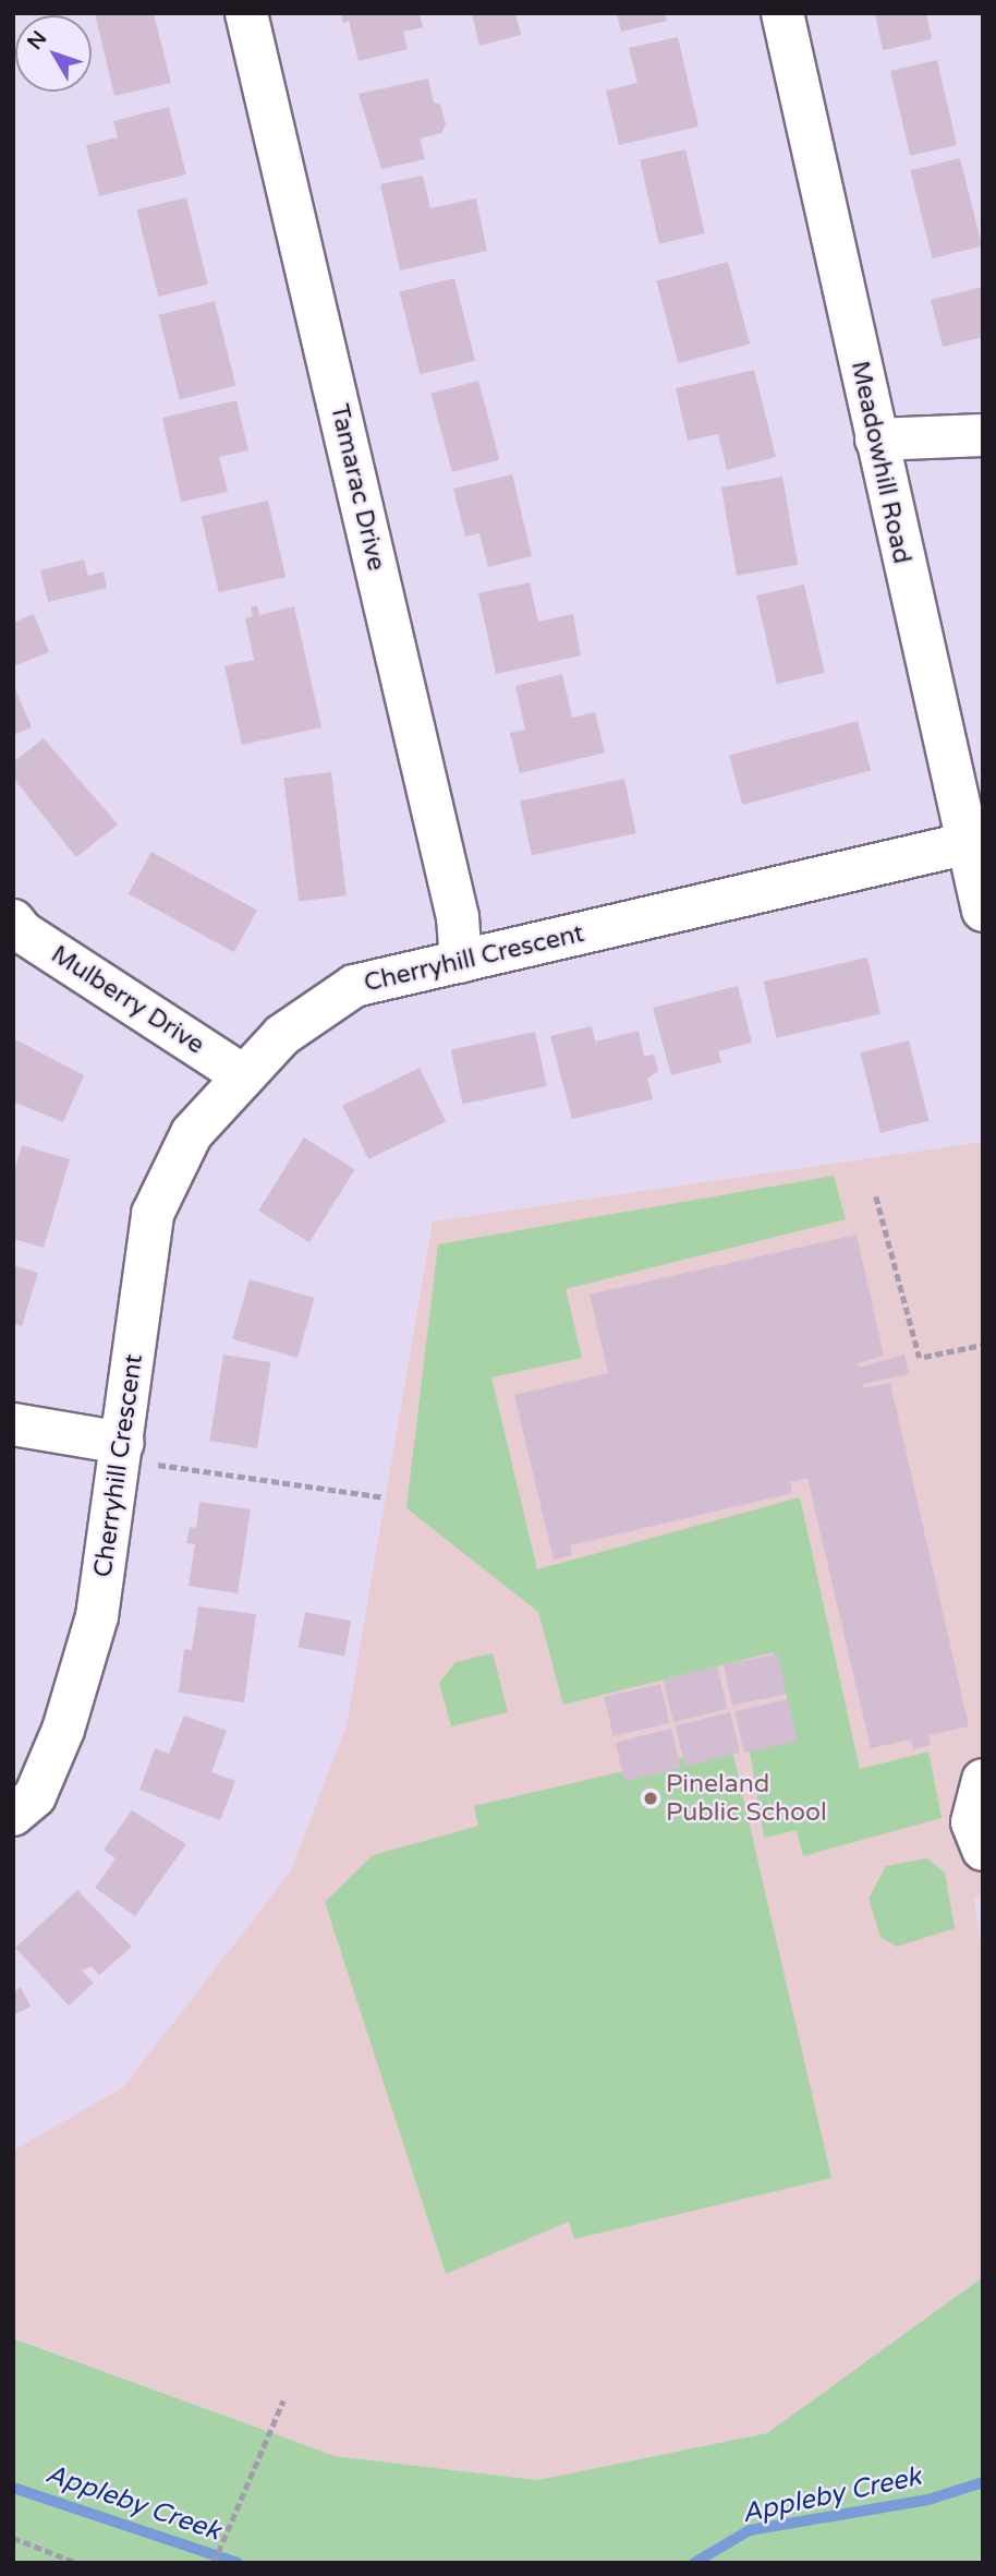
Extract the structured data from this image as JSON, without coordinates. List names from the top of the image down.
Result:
{
  "streets": {
    "street": [
      "Meadowhill Road",
      "Tamarac Drive",
      "Cherryhill Crescent",
      "Mulberry Drive"
    ]
  },
  "crossings": [
    ["Meadowhill Road", "Cherryhill Crescent"],
    ["Tamarac Drive", "Cherryhill Crescent"],
    ["Cherryhill Crescent", "Mulberry Drive"]
  ],
  "water": ["Appleby Creek"],
  "places": ["Pineland Public School"],
  "north": "top left"
}
